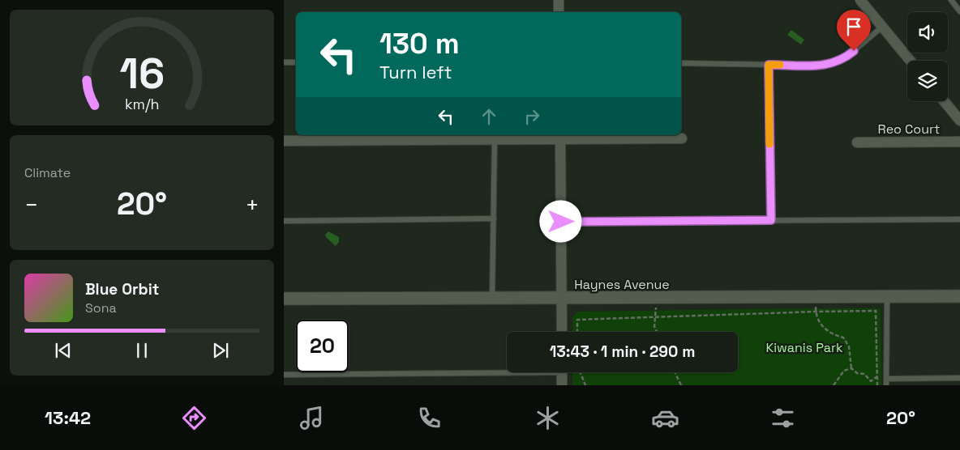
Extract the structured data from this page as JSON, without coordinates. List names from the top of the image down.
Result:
{
  "streets": {
    "street": ["Reo Court", "Haynes Avenue"]
  },
  "parks": ["Kiwanis Park"],
  "page": {
    "turn": ["130 m", "Turn left"],
    "tile": "Climate",
    "heat": ["−", "20°", "+"],
    "song": ["Blue Orbit", "Sona"],
    "limit": "20",
    "trip": "13:43 · 1 min · 290 m",
    "tabs": ["13:42", "20°"],
    "gauge": ["16", "km/h"]
  }
}
